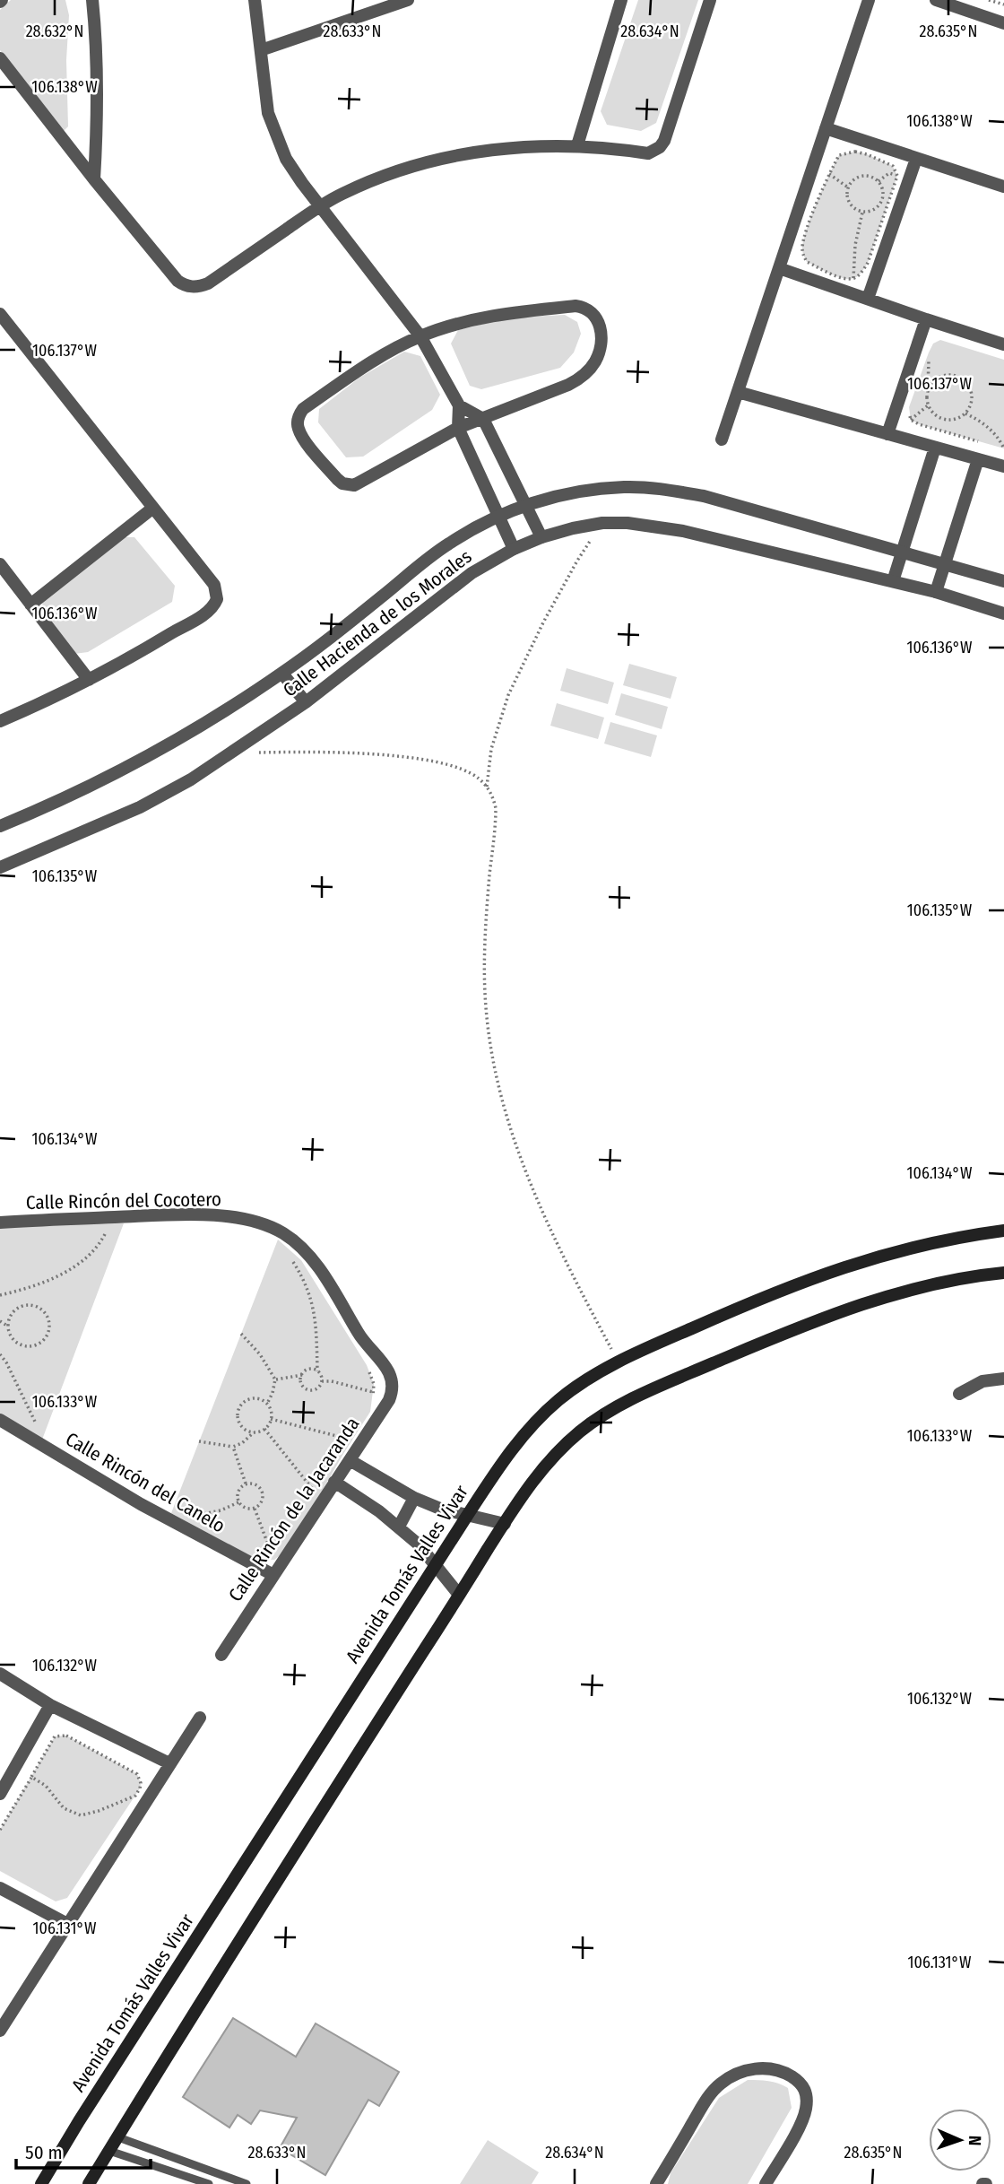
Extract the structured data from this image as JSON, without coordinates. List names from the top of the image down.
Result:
{
  "streets": {
    "main road": ["Avenida Tomás Valles Vivar"],
    "street": [
      "Calle Hacienda de los Morales",
      "Calle Rincón del Cocotero",
      "Calle Rincón del Canelo",
      "Calle Rincón de la Jacaranda"
    ]
  },
  "crossings": [
    ["Calle Rincón del Cocotero", "Calle Rincón de la Jacaranda"],
    ["Calle Rincón del Canelo", "Calle Rincón de la Jacaranda"]
  ],
  "scale_bar": "50 m",
  "north": "right",
  "coordinates": [
    "28.632°N",
    "28.633°N",
    "28.634°N",
    "28.635°N",
    "106.138°W",
    "106.137°W",
    "106.136°W",
    "106.135°W",
    "106.134°W",
    "106.133°W",
    "106.132°W",
    "106.131°W"
  ]
}
